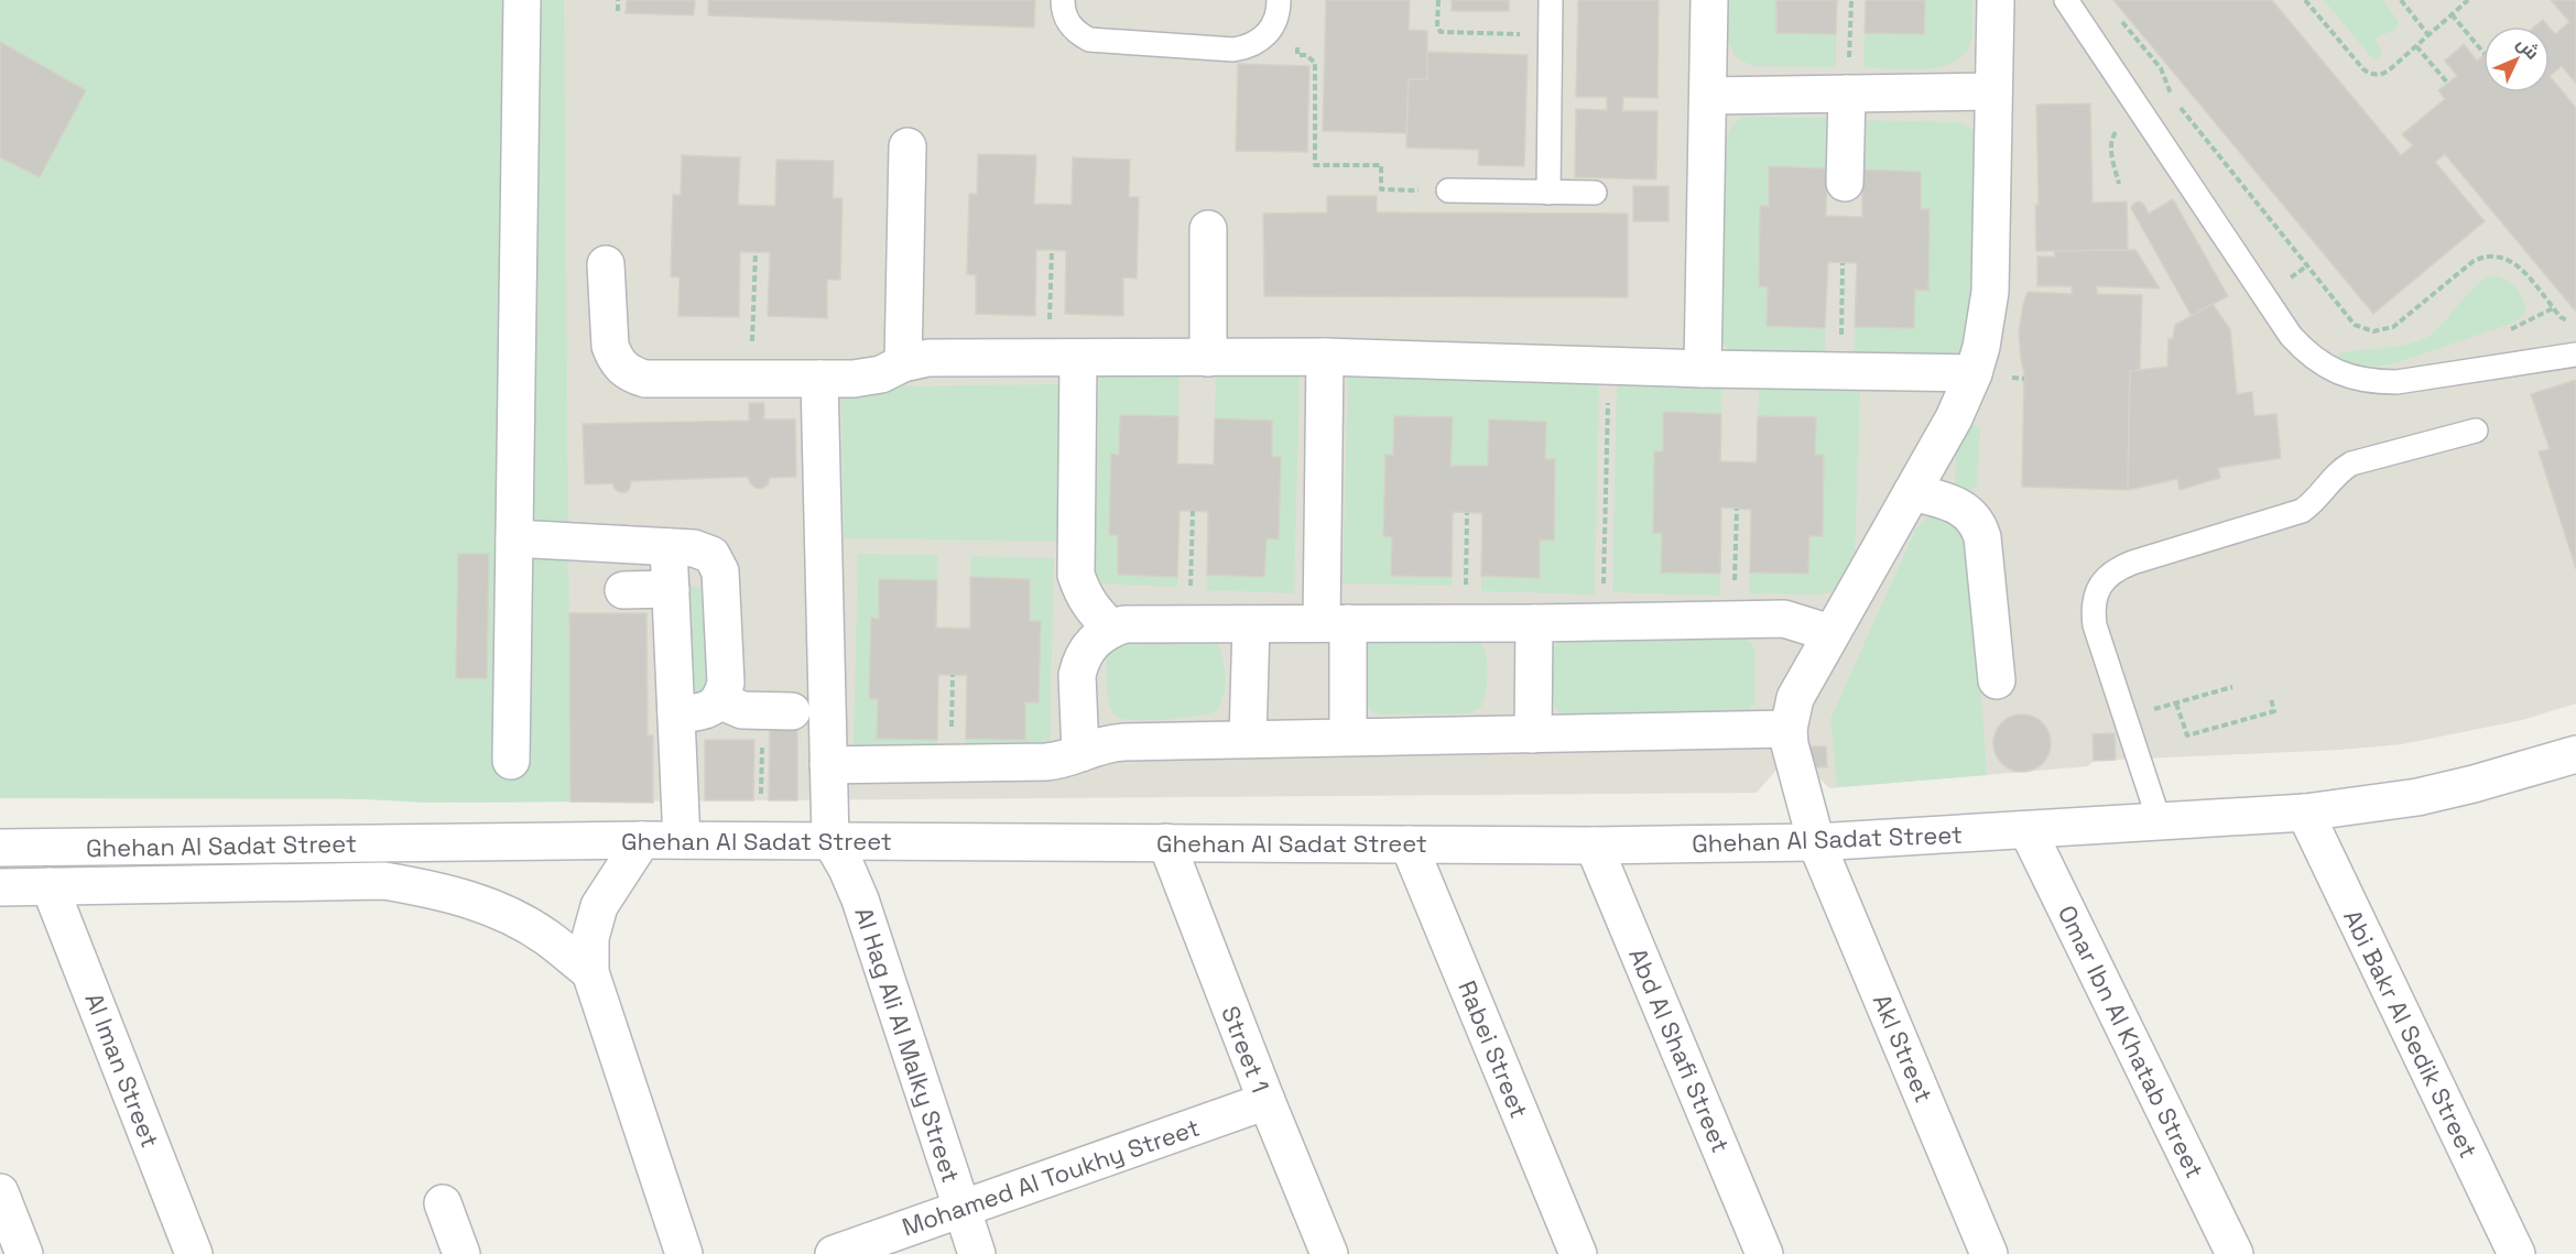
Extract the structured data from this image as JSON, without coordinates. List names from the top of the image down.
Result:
{
  "streets": {
    "street": [
      "Ghehan Al Sadat Street",
      "Abi Bakr Al Sedik Street",
      "Omar Ibn Al Khatab Street",
      "Al Hag Ali Al Malky Street",
      "Akl Street",
      "Street 1",
      "Rabei Street",
      "Abd Al Shafi Street",
      "Al Iman Street",
      "Mohamed Al Toukhy Street"
    ]
  },
  "crossings": [
    ["Ghehan Al Sadat Street", "Abi Bakr Al Sedik Street"],
    ["Ghehan Al Sadat Street", "Omar Ibn Al Khatab Street"],
    ["Ghehan Al Sadat Street", "Al Hag Ali Al Malky Street"],
    ["Ghehan Al Sadat Street", "Akl Street"],
    ["Ghehan Al Sadat Street", "Street 1"],
    ["Ghehan Al Sadat Street", "Rabei Street"],
    ["Ghehan Al Sadat Street", "Abd Al Shafi Street"],
    ["Ghehan Al Sadat Street", "Al Iman Street"],
    ["Al Hag Ali Al Malky Street", "Mohamed Al Toukhy Street"],
    ["Street 1", "Mohamed Al Toukhy Street"]
  ],
  "north": "top right"
}
